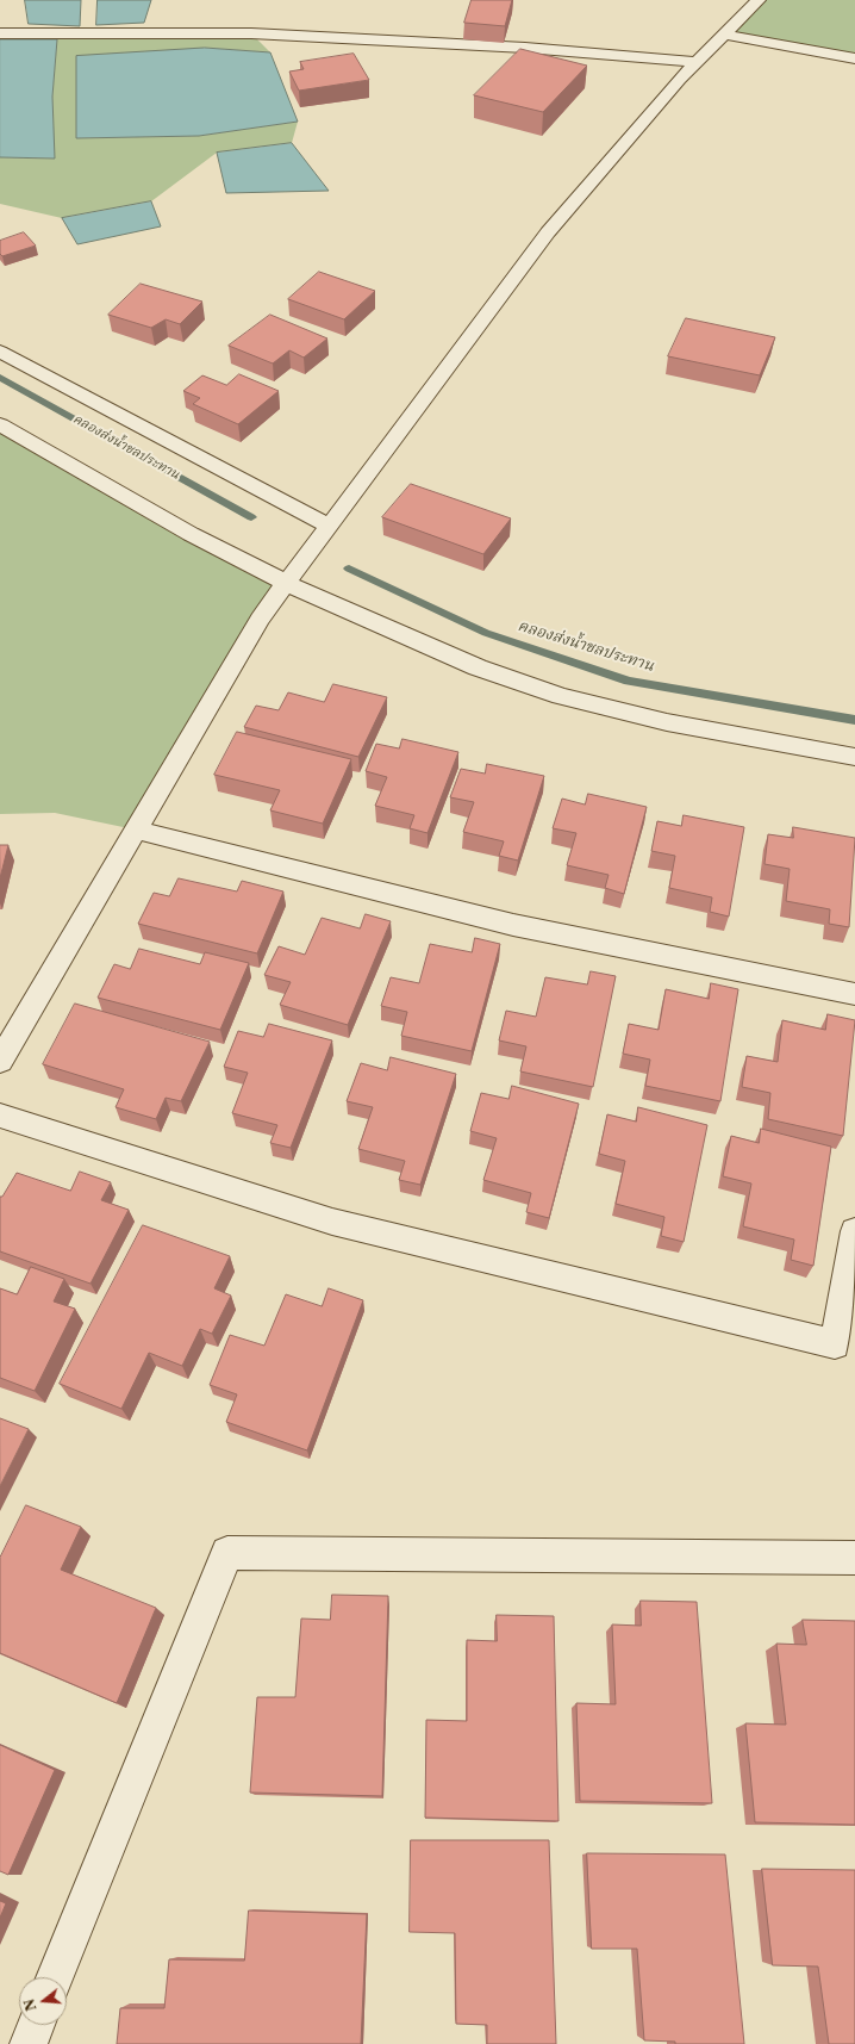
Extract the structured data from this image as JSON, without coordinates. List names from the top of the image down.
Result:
{
  "water": ["คลองส่งน้ำชลประทาน"],
  "north": "left"
}
